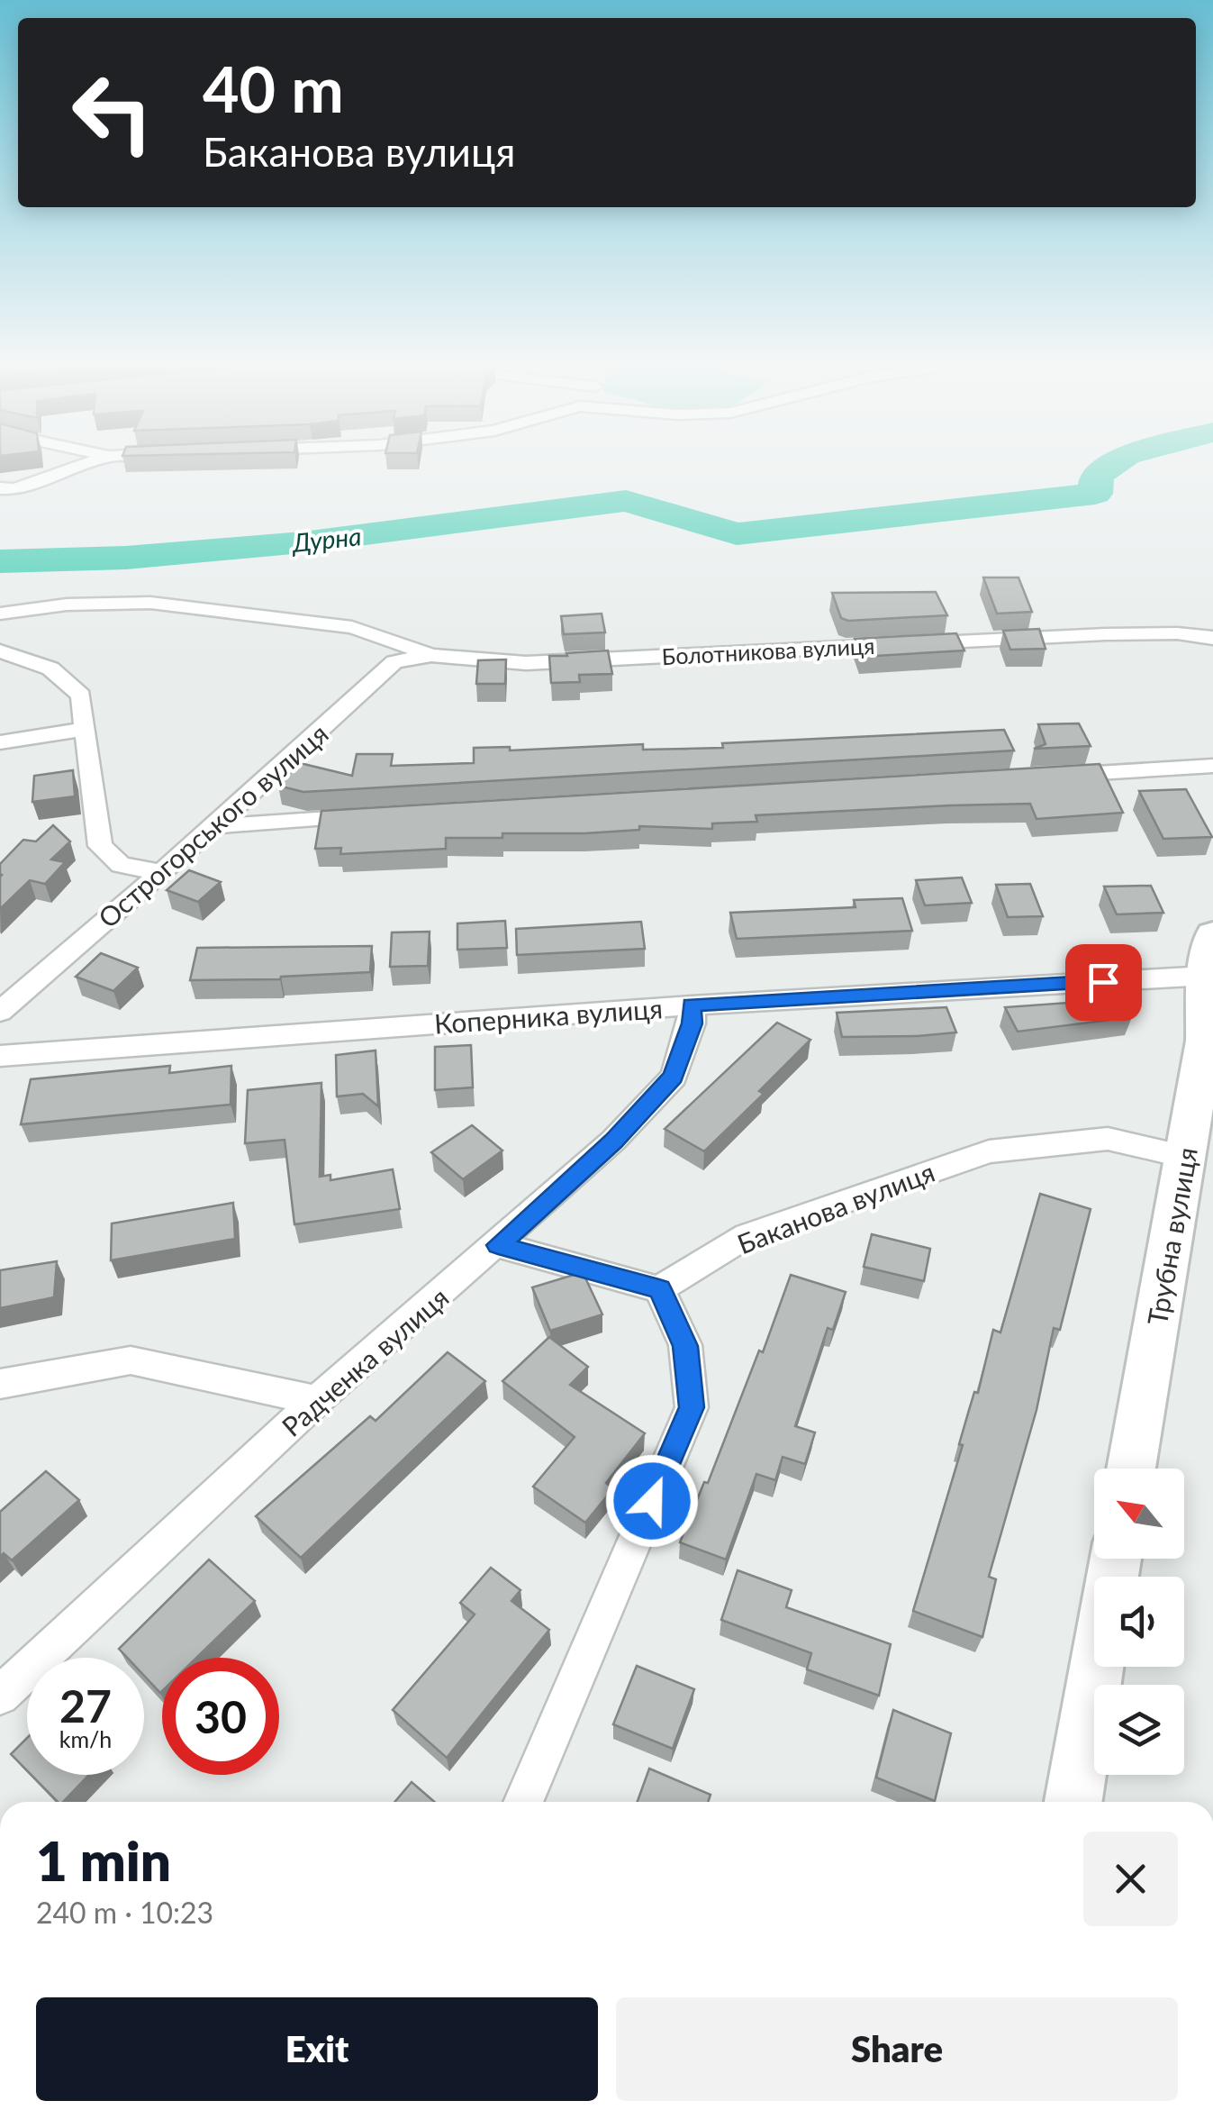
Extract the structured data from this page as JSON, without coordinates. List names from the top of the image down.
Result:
{
  "streets": {
    "street": [
      "Болотникова вулиця",
      "Острогорського вулиця",
      "Коперника вулиця",
      "Баканова вулиця",
      "Трубна вулиця",
      "Радченка вулиця"
    ]
  },
  "crossings": [
    ["Болотникова вулиця", "Острогорського вулиця"],
    ["Коперника вулиця", "Трубна вулиця"],
    ["Коперника вулиця", "Радченка вулиця"],
    ["Баканова вулиця", "Трубна вулиця"]
  ],
  "water": ["Дурна"],
  "north": "top left",
  "page": {
    "turn": ["40 m", "Баканова вулиця"],
    "speed": "27 km/h",
    "limit": "30",
    "heading": ["1 min", "240 m · 10:23"],
    "buttons": ["Exit", "Share"]
  }
}
